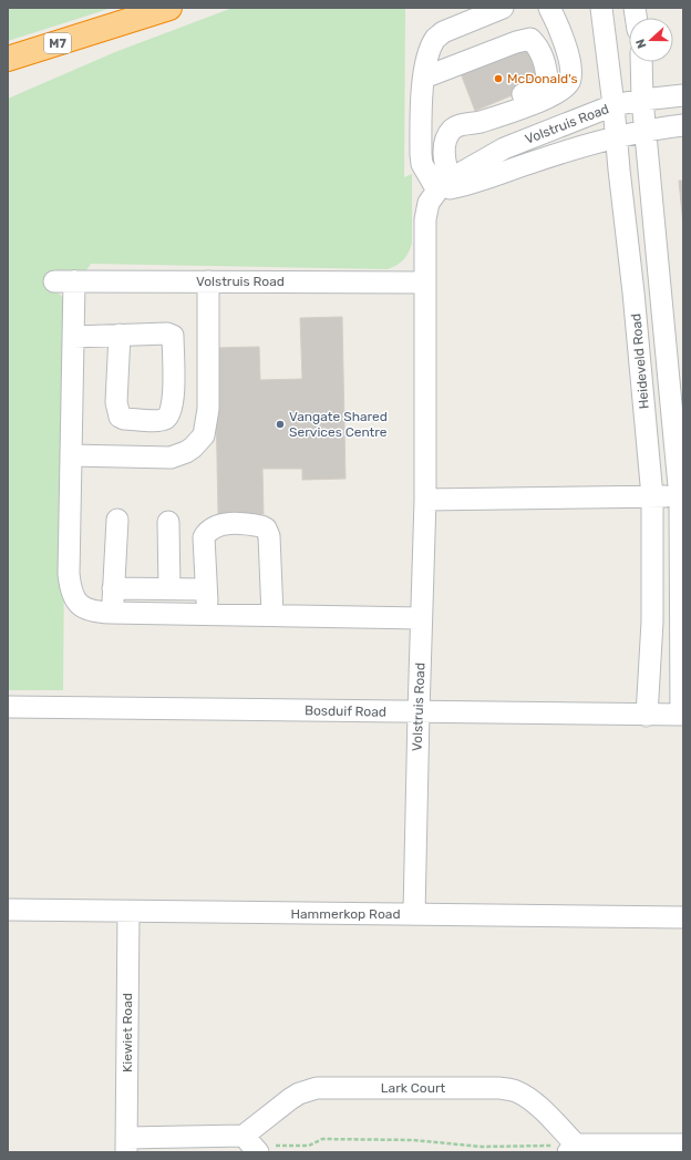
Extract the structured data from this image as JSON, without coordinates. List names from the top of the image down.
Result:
{
  "streets": {
    "highway": ["M7"],
    "street": [
      "Volstruis Road",
      "Heideveld Road",
      "Bosduif Road",
      "Hammerkop Road",
      "Kiewiet Road",
      "Lark Court"
    ]
  },
  "crossings": [
    ["Volstruis Road", "Heideveld Road"],
    ["Volstruis Road", "Bosduif Road"],
    ["Volstruis Road", "Hammerkop Road"],
    ["Heideveld Road", "Bosduif Road"],
    ["Hammerkop Road", "Kiewiet Road"]
  ],
  "places": ["McDonald's", "Vangate Shared Services Centre"],
  "north": "left"
}
